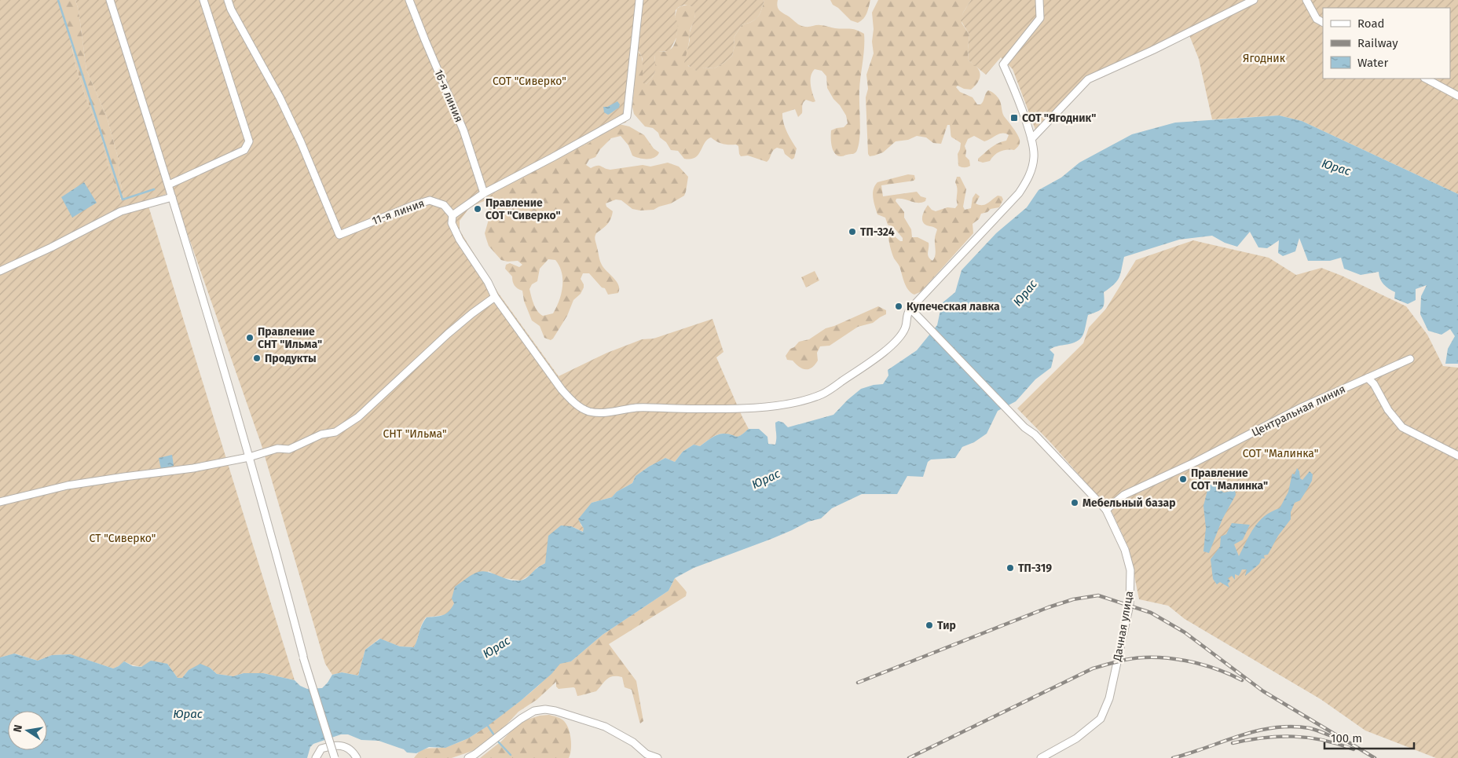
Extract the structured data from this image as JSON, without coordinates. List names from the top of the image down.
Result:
{
  "streets": {
    "street": [
      "16-я линия",
      "11-я линия",
      "Центральная линия",
      "Дачная улица"
    ]
  },
  "crossings": [
    ["Центральная линия", "Дачная улица"]
  ],
  "water": ["Юрас"],
  "parks": [
    "Ягодник",
    "СОТ \"Сиверко\"",
    "СНТ \"Ильма\"",
    "СОТ \"Малинка\"",
    "СТ \"Сиверко\""
  ],
  "places": {
    "transit": ["СОТ \"Ягодник\""],
    "other": [
      "Правление СОТ \"Сиверко\"",
      "ТП-324",
      "Купеческая лавка",
      "Правление СНТ \"Ильма\"",
      "Продукты",
      "Правление СОТ \"Малинка\"",
      "Мебельный базар",
      "ТП-319",
      "Тир"
    ]
  },
  "legend": ["Road", "Railway", "Water"],
  "scale_bar": "100 m",
  "north": "left"
}
